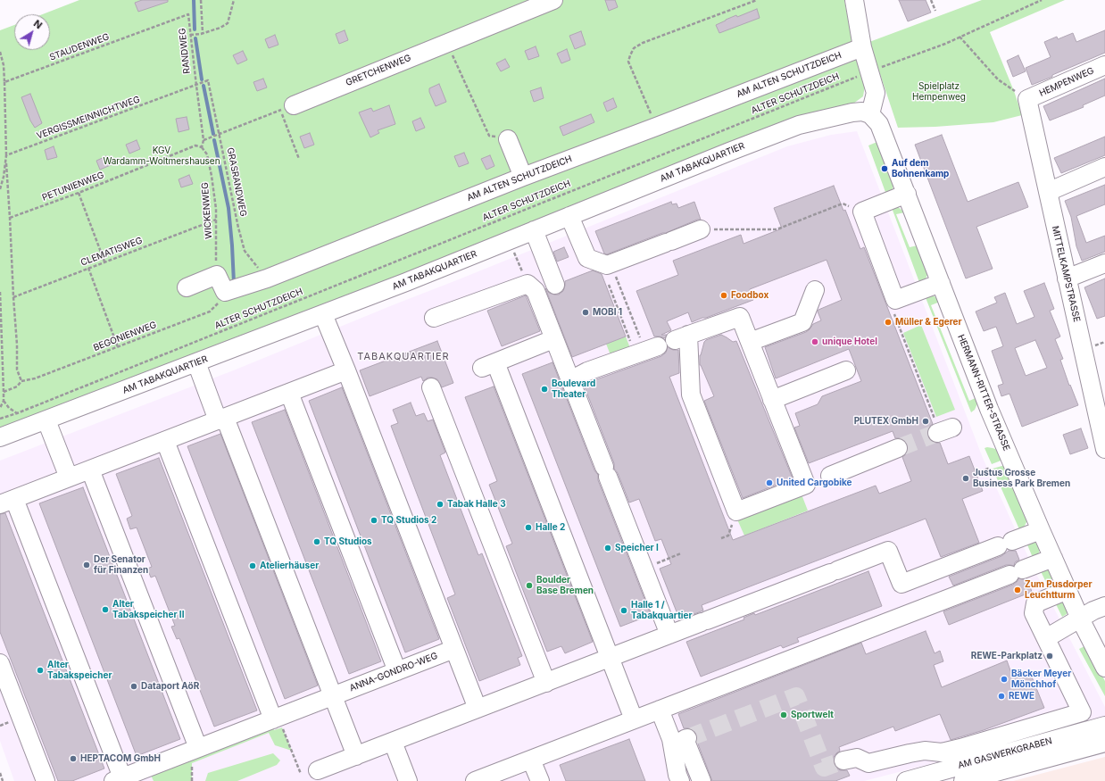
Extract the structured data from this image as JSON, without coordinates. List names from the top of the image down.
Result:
{
  "streets": {
    "street": [
      "GRETCHENWEG",
      "AM ALTEN SCHUTZDEICH",
      "HEMPENWEG",
      "AM TABAKQUARTIER",
      "MITTELKAMPSTRASSE",
      "HERMANN-RITTER-STRASSE",
      "ANNA-GONDRO-WEG",
      "AM GASWERKGRABEN"
    ],
    "path": [
      "STAUDENWEG",
      "RANDWEG",
      "ALTER SCHUTZDEICH",
      "VERGISSMEINNICHTWEG",
      "GRASRANDWEG",
      "PETUNIENWEG",
      "WICKENWEG",
      "CLEMATISWEG",
      "BEGONIENWEG"
    ]
  },
  "crossings": [
    ["STAUDENWEG", "RANDWEG"],
    ["RANDWEG", "VERGISSMEINNICHTWEG"],
    ["AM ALTEN SCHUTZDEICH", "GRASRANDWEG"],
    ["AM ALTEN SCHUTZDEICH", "BEGONIENWEG"],
    ["HEMPENWEG", "MITTELKAMPSTRASSE"],
    ["VERGISSMEINNICHTWEG", "GRASRANDWEG"],
    ["AM TABAKQUARTIER", "HERMANN-RITTER-STRASSE"],
    ["PETUNIENWEG", "WICKENWEG"],
    ["WICKENWEG", "CLEMATISWEG"]
  ],
  "districts": ["TABAKQUARTIER"],
  "parks": ["Spielplatz Hempenweg", "KGV Wardamm-Woltmershausen"],
  "places": [
    "Auf dem Bohnenkamp",
    "Foodbox",
    "MOBI 1",
    "Müller & Egerer",
    "unique Hotel",
    "Boulevard Theater",
    "PLUTEX GmbH",
    "Justus Grosse Business Park Bremen",
    "United Cargobike",
    "Tabak Halle 3",
    "TQ Studios 2",
    "Halle 2",
    "TQ Studios",
    "Speicher I",
    "Der Senator für Finanzen",
    "Atelierhäuser",
    "Boulder Base Bremen",
    "Zum Pusdorper Leuchtturm",
    "Alter Tabakspeicher II",
    "Halle 1 / Tabakquartier",
    "REWE-Parkplatz",
    "Alter Tabakspeicher",
    "Bäcker Meyer Mönchhof",
    "Dataport AöR",
    "REWE",
    "Sportwelt",
    "HEPTACOM GmbH"
  ],
  "north": "top right"
}
